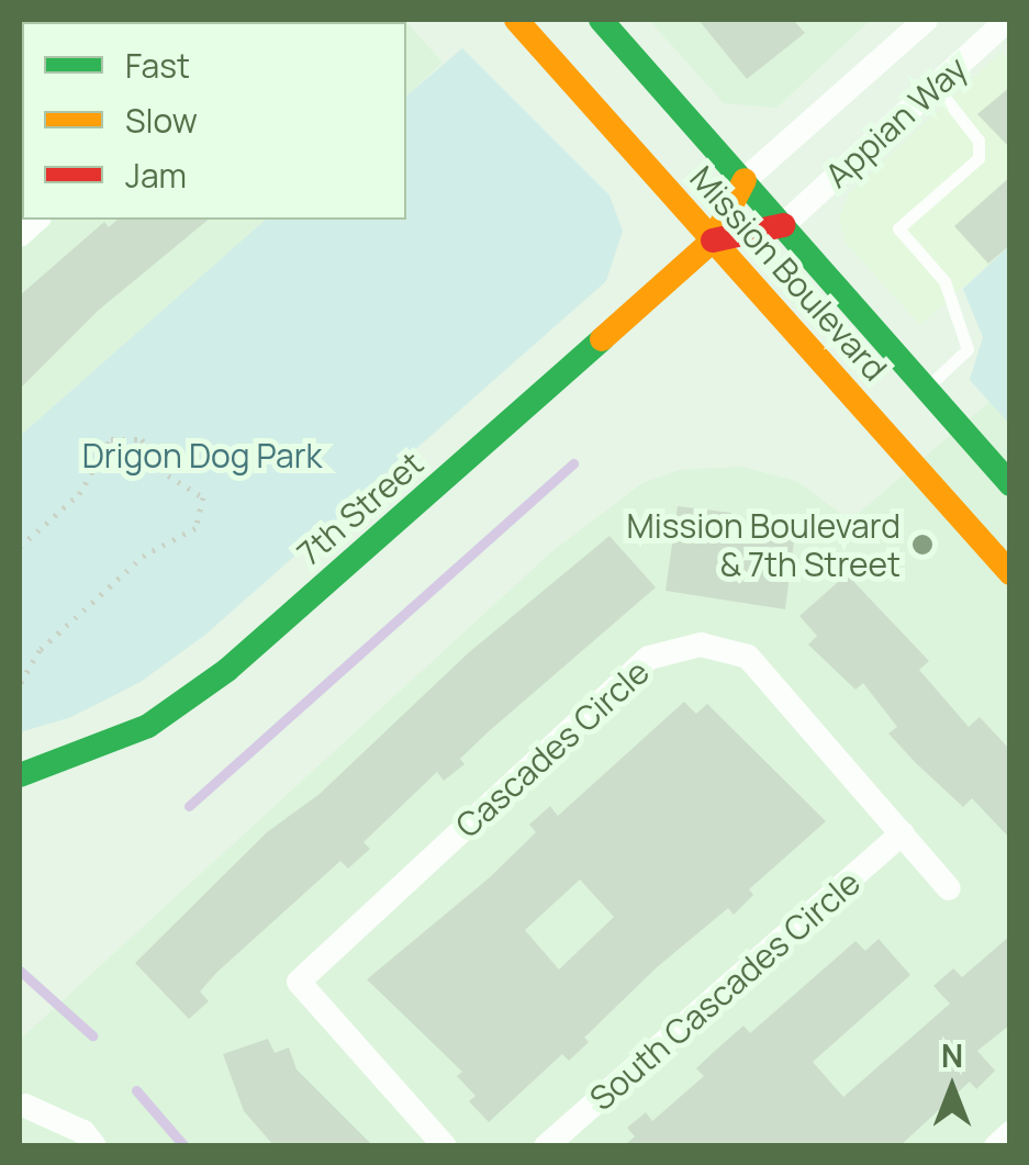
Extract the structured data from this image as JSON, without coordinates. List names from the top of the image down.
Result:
{
  "streets": {
    "main road": ["Mission Boulevard", "7th Street"],
    "street": ["Appian Way", "Cascades Circle", "South Cascades Circle"]
  },
  "crossings": [
    ["Appian Way", "Mission Boulevard"],
    ["Appian Way", "7th Street"],
    ["Mission Boulevard", "7th Street"],
    ["Cascades Circle", "South Cascades Circle"]
  ],
  "parks": ["Drigon Dog Park"],
  "places": ["Mission Boulevard & 7th Street"],
  "legend": ["Fast", "Slow", "Jam"],
  "north": "top"
}
